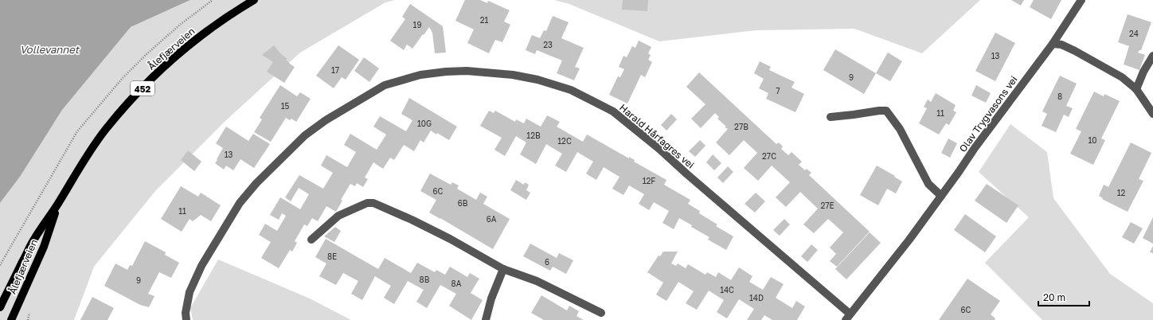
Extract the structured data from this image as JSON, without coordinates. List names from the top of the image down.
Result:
{
  "streets": {
    "main road": ["Ålefjærveien", "452"],
    "street": ["Olav Trygvasons vei", "Harald Hårfagres vei"]
  },
  "crossings": [
    ["Olav Trygvasons vei", "Harald Hårfagres vei"]
  ],
  "water": ["Vollevannet"],
  "house_numbers": [
    "21",
    "19",
    "24",
    "23",
    "13",
    "17",
    "9",
    "7",
    "8",
    "15",
    "11",
    "10G",
    "27B",
    "12B",
    "10",
    "12C",
    "13",
    "27C",
    "12F",
    "6C",
    "12",
    "6B",
    "27E",
    "11",
    "6A",
    "8E",
    "6",
    "8B",
    "9",
    "8A",
    "14C",
    "14D",
    "6C"
  ],
  "scale_bar": "20 m"
}
